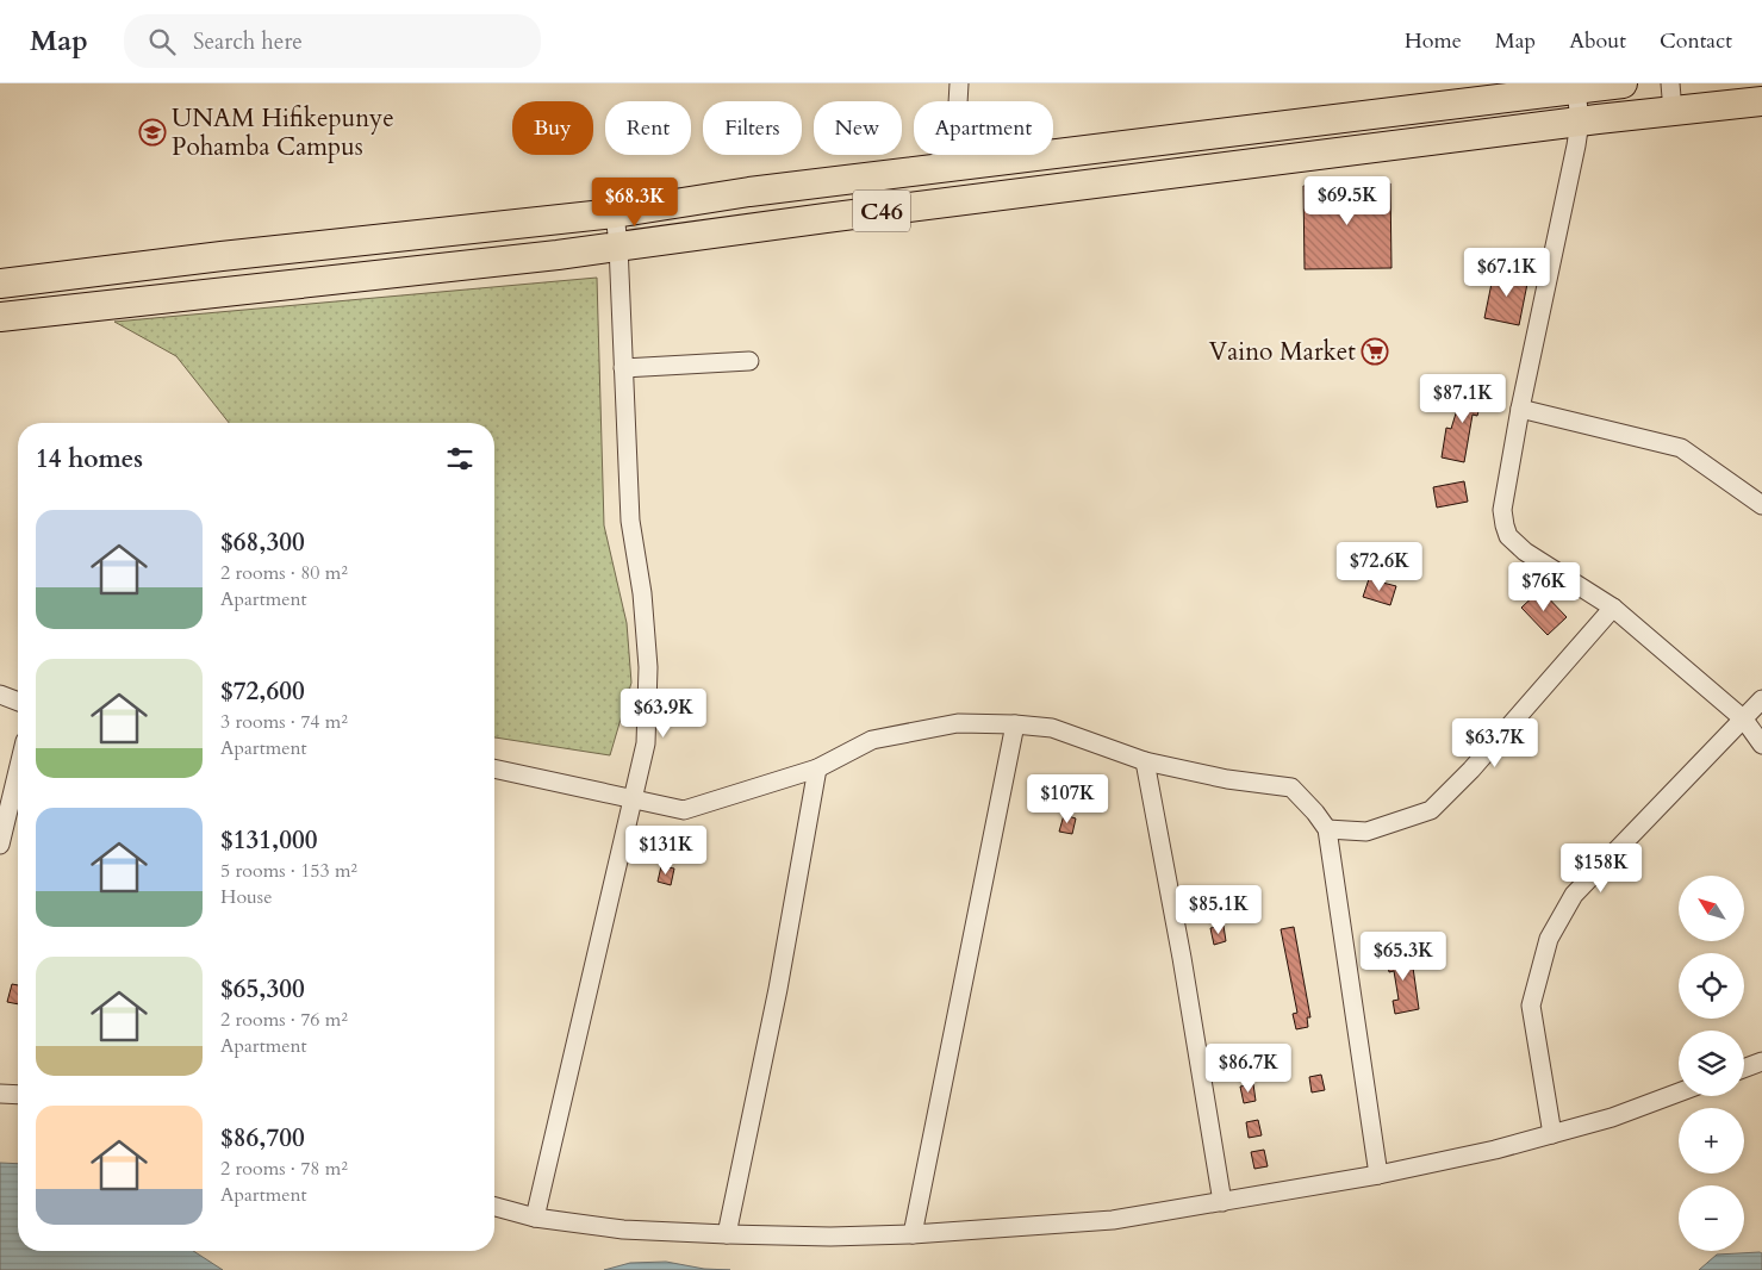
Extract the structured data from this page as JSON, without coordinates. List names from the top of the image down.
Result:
{
  "streets": {
    "main road": ["C46"]
  },
  "places": {
    "school or university": ["UNAM Hifikepunye Pohamba Campus"],
    "supermarket": ["Vaino Market"]
  },
  "north": "top left",
  "page": {
    "header": "Map",
    "search": "Search here",
    "nav": [
      "Home",
      "Map",
      "About",
      "Contact"
    ],
    "chip": [
      "Buy",
      "Rent",
      "Filters",
      "New",
      "Apartment"
    ],
    "price": [
      "$69.5K",
      "$68.3K",
      "$67.1K",
      "$87.1K",
      "$72.6K",
      "$76K",
      "$63.9K",
      "$63.7K",
      "$107K",
      "$131K",
      "$158K",
      "$85.1K",
      "$65.3K",
      "$86.7K"
    ],
    "heading": "14 homes",
    "list": [
      {
        "name": "$68,300",
        "note": "2 rooms · 80 m² · Apartment"
      },
      {
        "name": "$72,600",
        "note": "3 rooms · 74 m² · Apartment"
      },
      {
        "name": "$131,000",
        "note": "5 rooms · 153 m² · House"
      },
      {
        "name": "$65,300",
        "note": "2 rooms · 76 m² · Apartment"
      },
      {
        "name": "$86,700",
        "note": "2 rooms · 78 m² · Apartment"
      }
    ],
    "map_buttons": ["+", "−"]
  }
}
